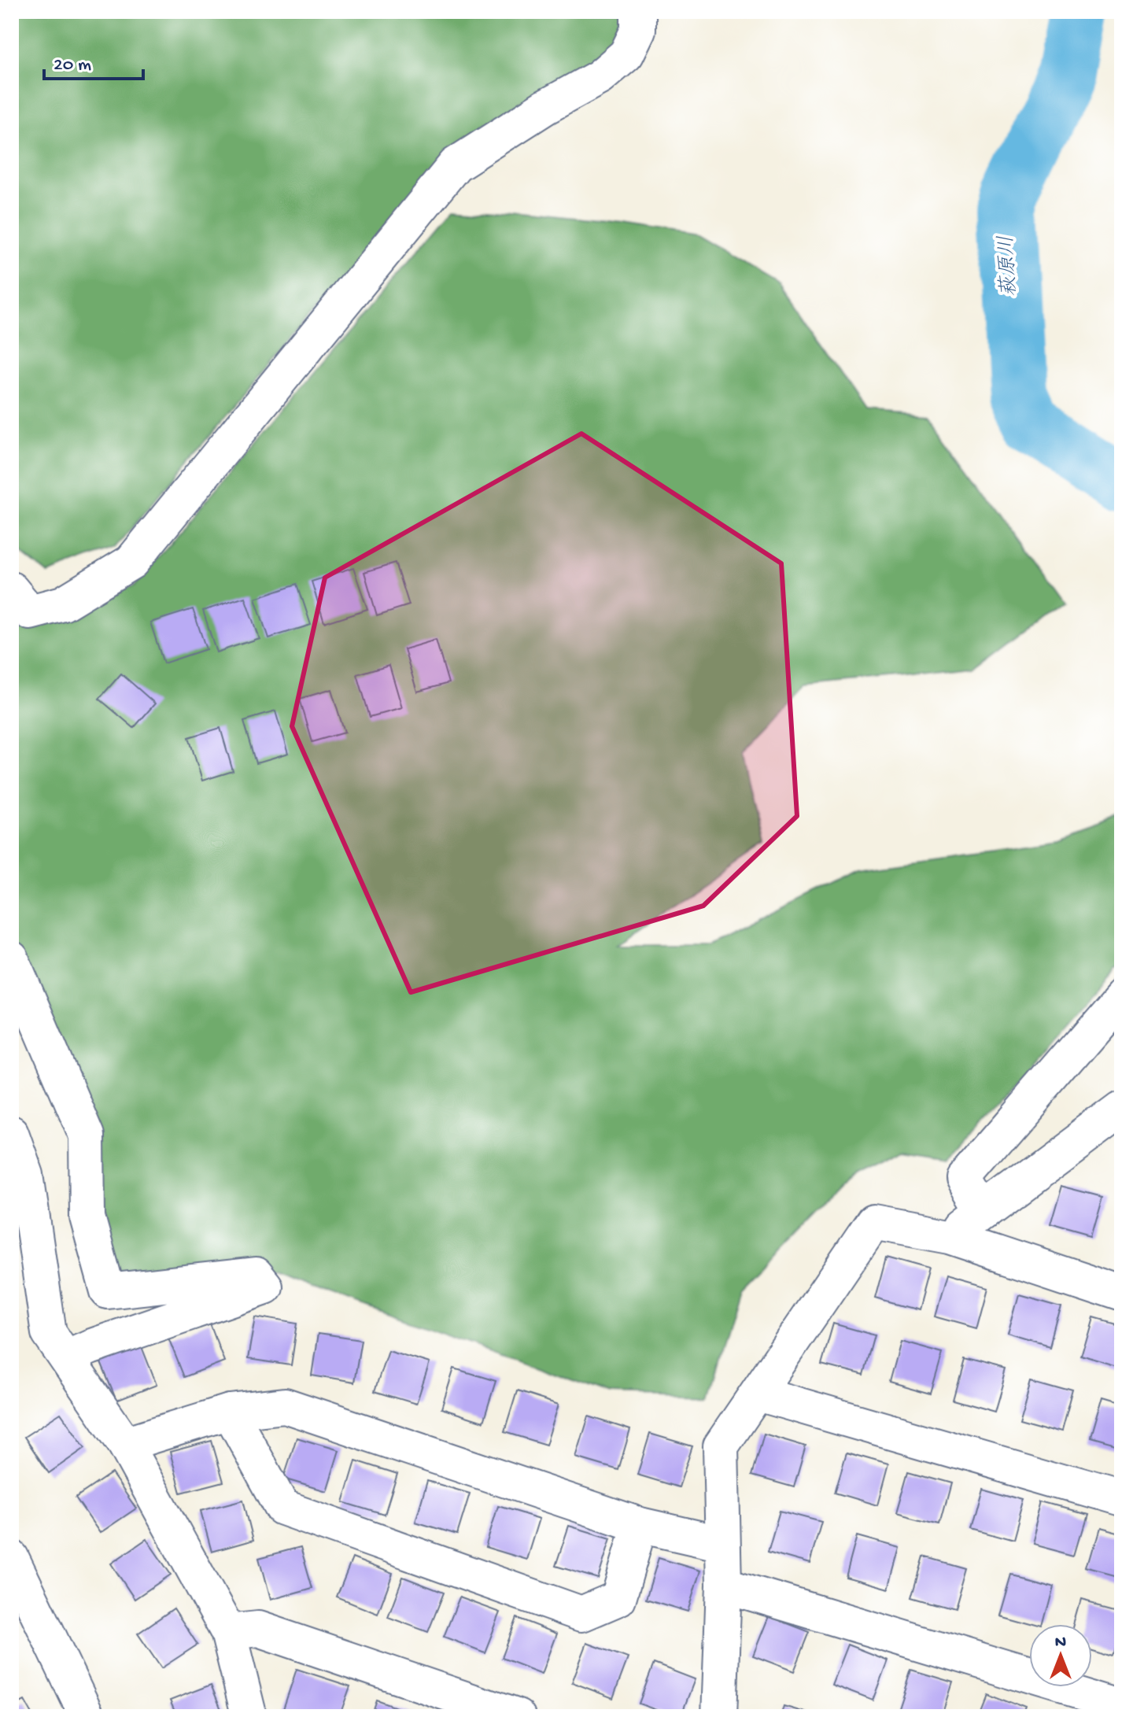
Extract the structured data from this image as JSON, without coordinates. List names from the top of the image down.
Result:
{
  "water": ["萩原川"],
  "scale_bar": "20 m",
  "north": "top"
}
